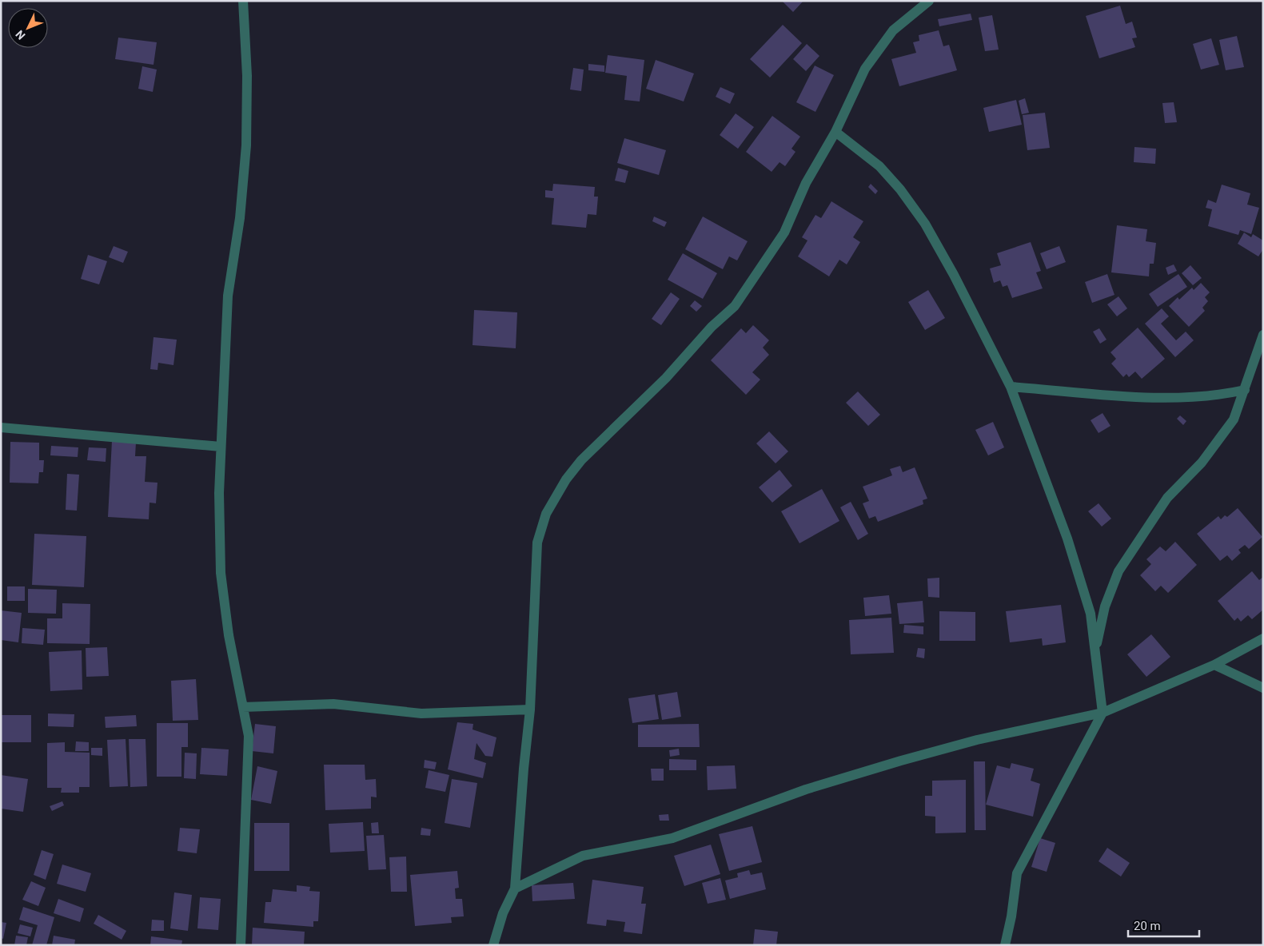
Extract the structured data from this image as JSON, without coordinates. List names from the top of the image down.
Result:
{
  "scale_bar": "20 m",
  "north": "bottom left"
}
